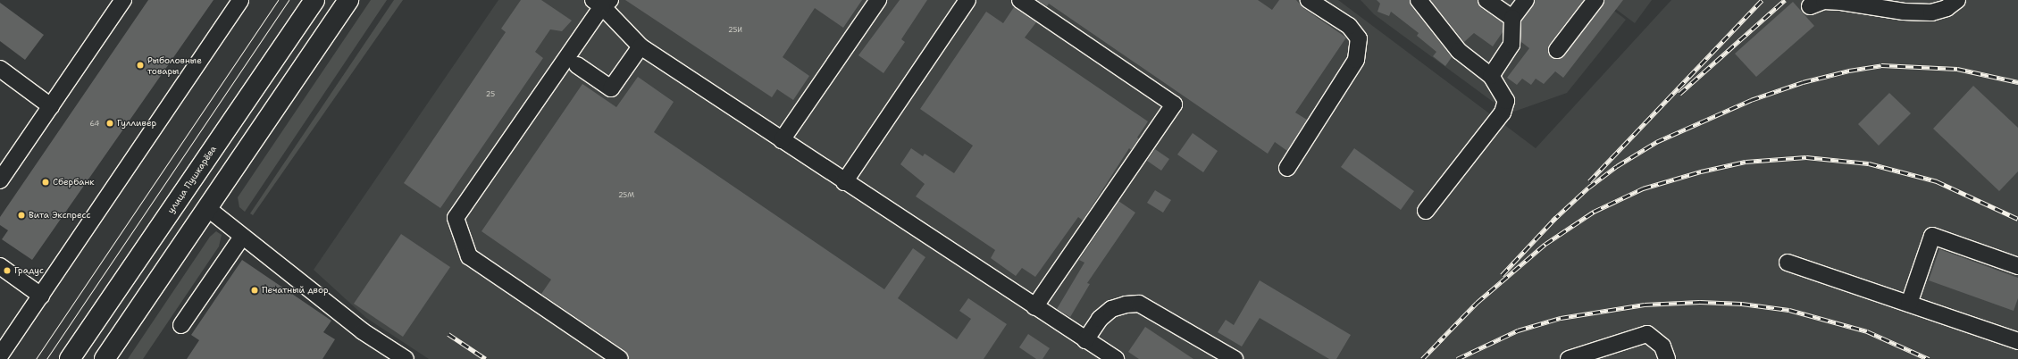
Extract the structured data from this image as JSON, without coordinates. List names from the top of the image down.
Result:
{
  "streets": {
    "main road": ["улица Пушкарёва"]
  },
  "places": [
    "Рыболовные товары",
    "Гулливер",
    "Сбербанк",
    "Вита Экспресс",
    "Градус",
    "Печатный двор"
  ],
  "house_numbers": [
    "25И",
    "25",
    "64",
    "25М"
  ]
}
